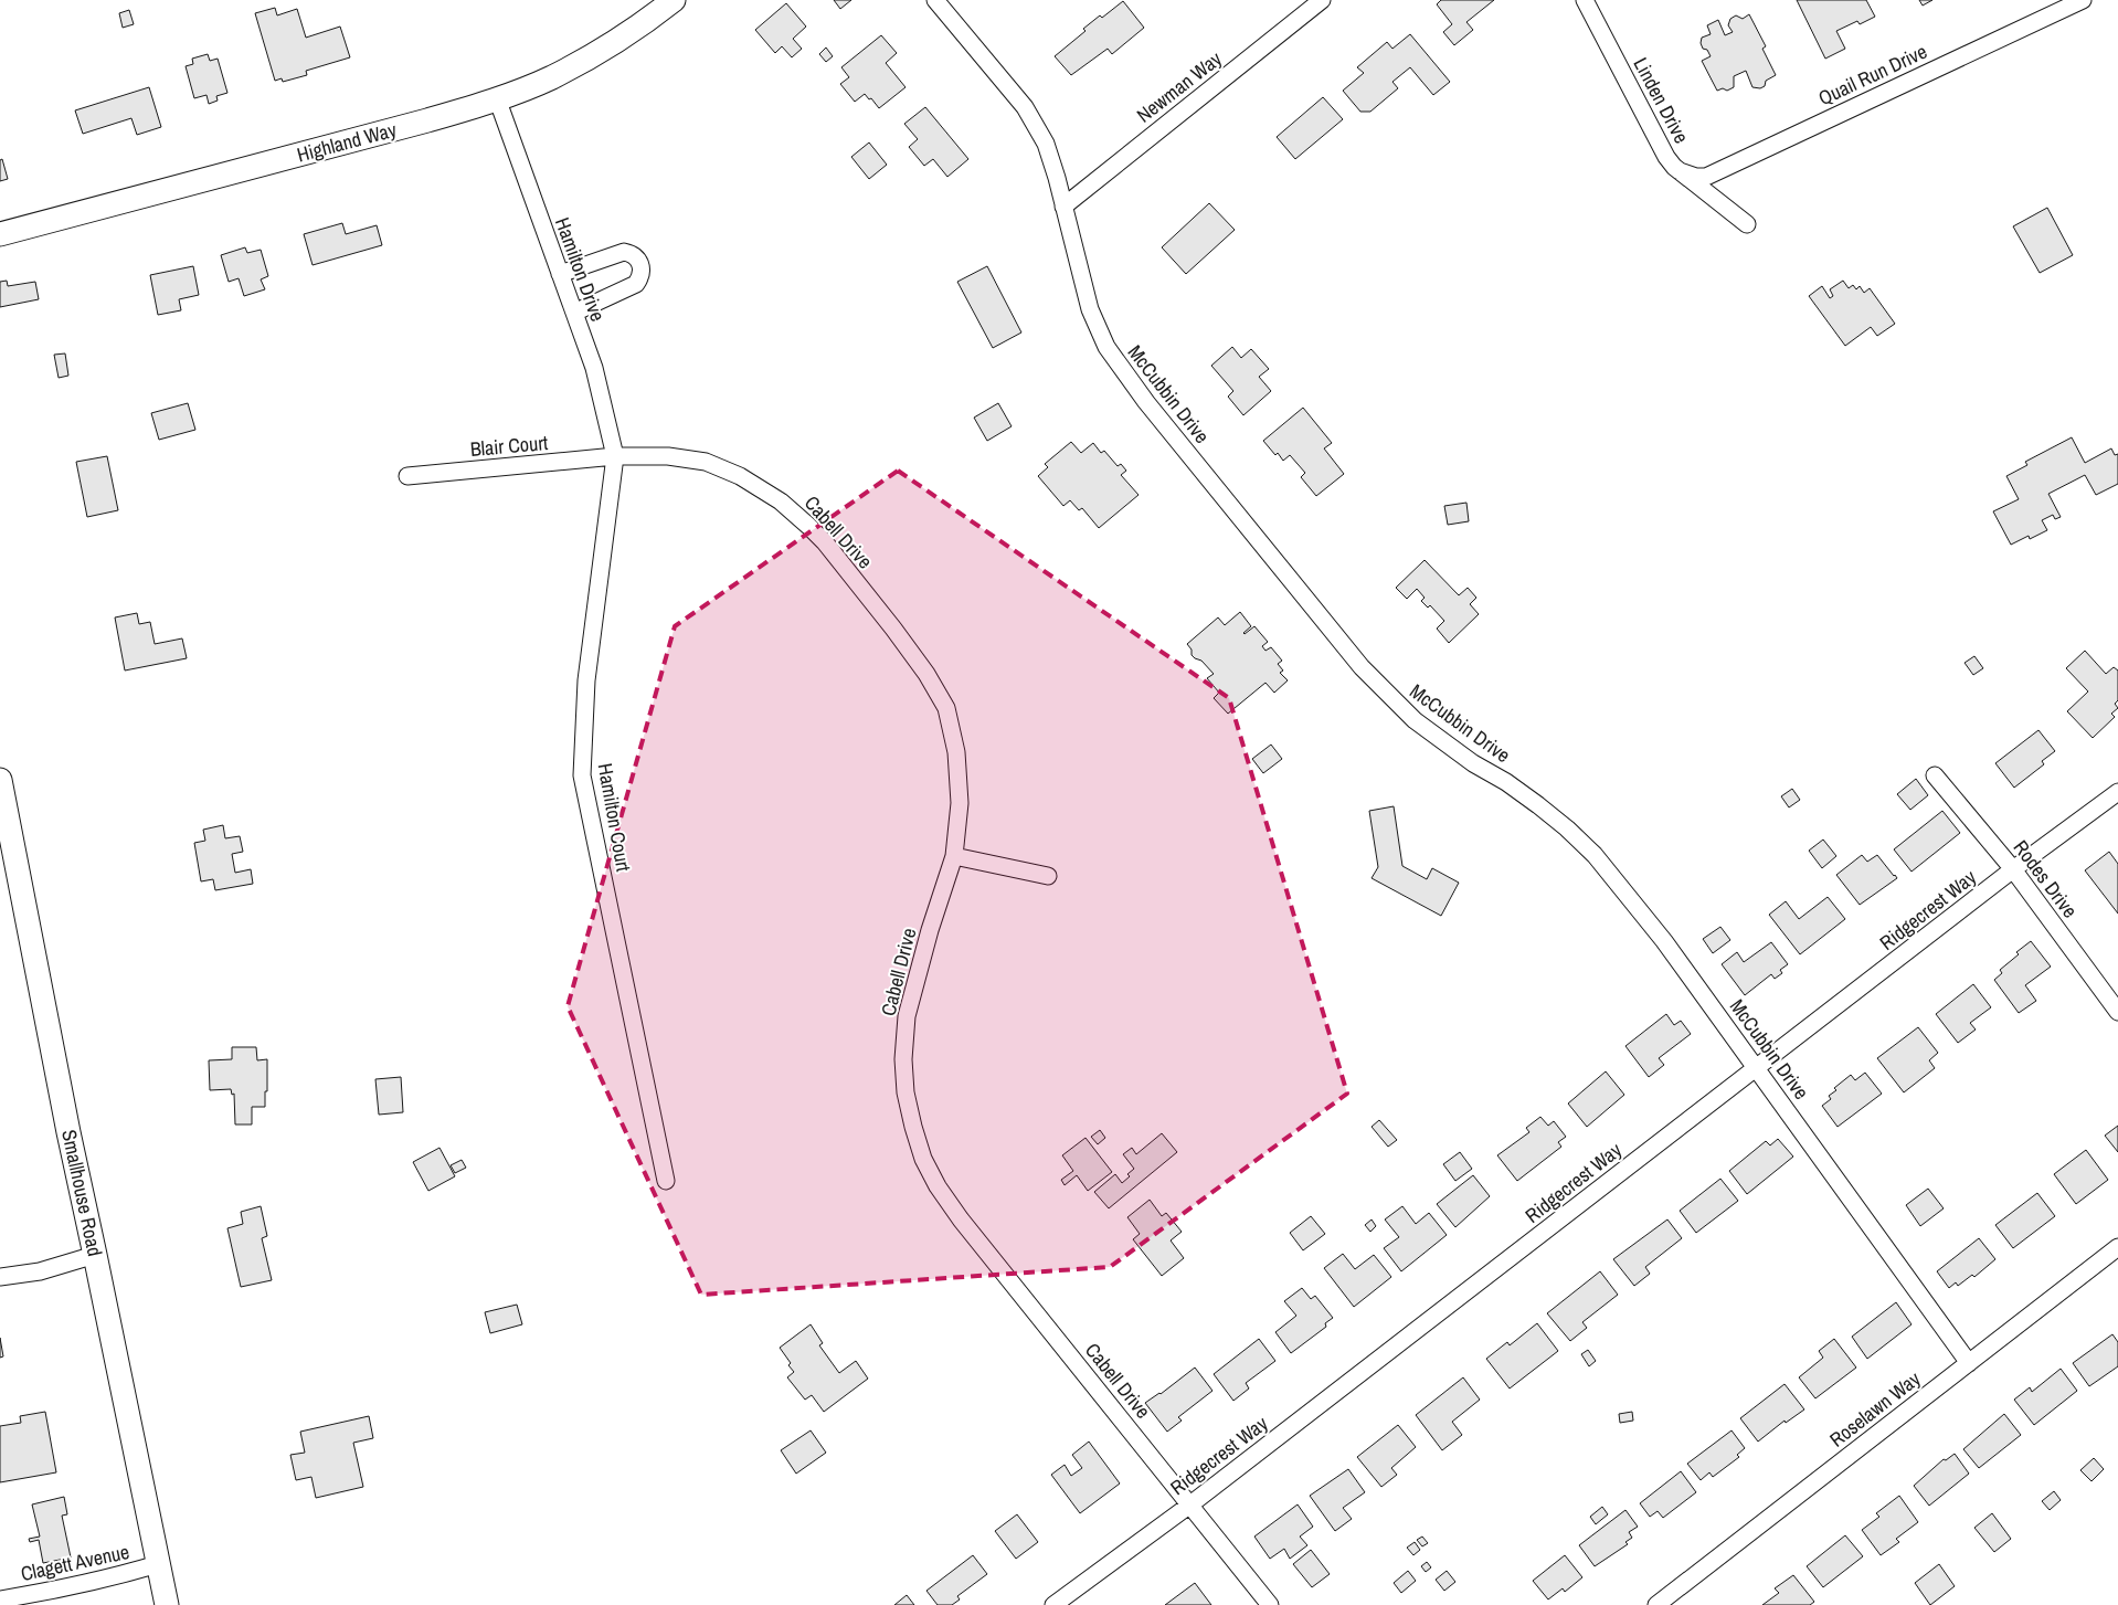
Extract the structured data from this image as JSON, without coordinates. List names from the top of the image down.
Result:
{
  "streets": {
    "street": [
      "Quail Run Drive",
      "Newman Way",
      "Linden Drive",
      "Highland Way",
      "Hamilton Drive",
      "McCubbin Drive",
      "Blair Court",
      "Cabell Drive",
      "Hamilton Court",
      "Rodes Drive",
      "Ridgecrest Way",
      "Smallhouse Road",
      "Roselawn Way",
      "Clagett Avenue"
    ]
  },
  "crossings": [
    ["Quail Run Drive", "Linden Drive"],
    ["Newman Way", "McCubbin Drive"],
    ["Highland Way", "Hamilton Drive"],
    ["Hamilton Drive", "Blair Court"],
    ["Hamilton Drive", "Cabell Drive"],
    ["Hamilton Drive", "Hamilton Court"],
    ["McCubbin Drive", "Ridgecrest Way"],
    ["McCubbin Drive", "Roselawn Way"],
    ["Blair Court", "Cabell Drive"],
    ["Blair Court", "Hamilton Court"],
    ["Cabell Drive", "Hamilton Court"],
    ["Cabell Drive", "Ridgecrest Way"],
    ["Rodes Drive", "Ridgecrest Way"],
    ["Smallhouse Road", "Clagett Avenue"]
  ]
}
